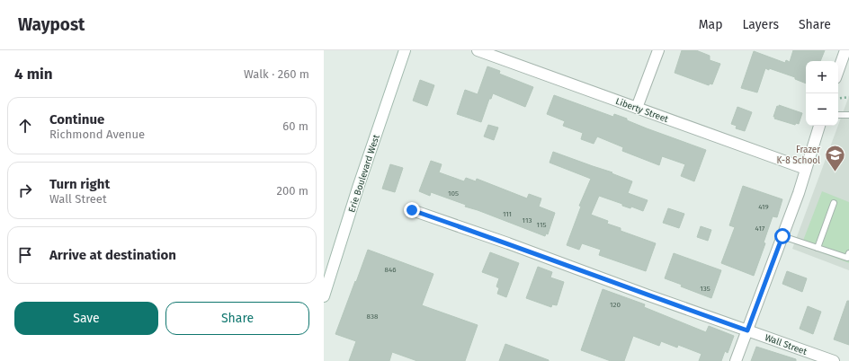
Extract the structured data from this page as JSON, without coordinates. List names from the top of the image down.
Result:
{
  "streets": {
    "street": ["Liberty Street", "Erie Boulevard West", "Wall Street"]
  },
  "places": {
    "school or university": ["Frazer K-8 School"]
  },
  "house_numbers": [
    "105",
    "419",
    "111",
    "113",
    "115",
    "417",
    "846",
    "135",
    "120",
    "838"
  ],
  "page": {
    "header": "Waypost",
    "nav": ["Map", "Layers", "Share"],
    "heading": ["4 min", "Walk · 260 m"],
    "map_buttons": ["+", "−"],
    "list": [
      ["Continue", "Richmond Avenue", "60 m"],
      ["Turn right", "Wall Street", "200 m"],
      "Arrive at destination"
    ],
    "buttons": ["Save", "Share"]
  }
}
